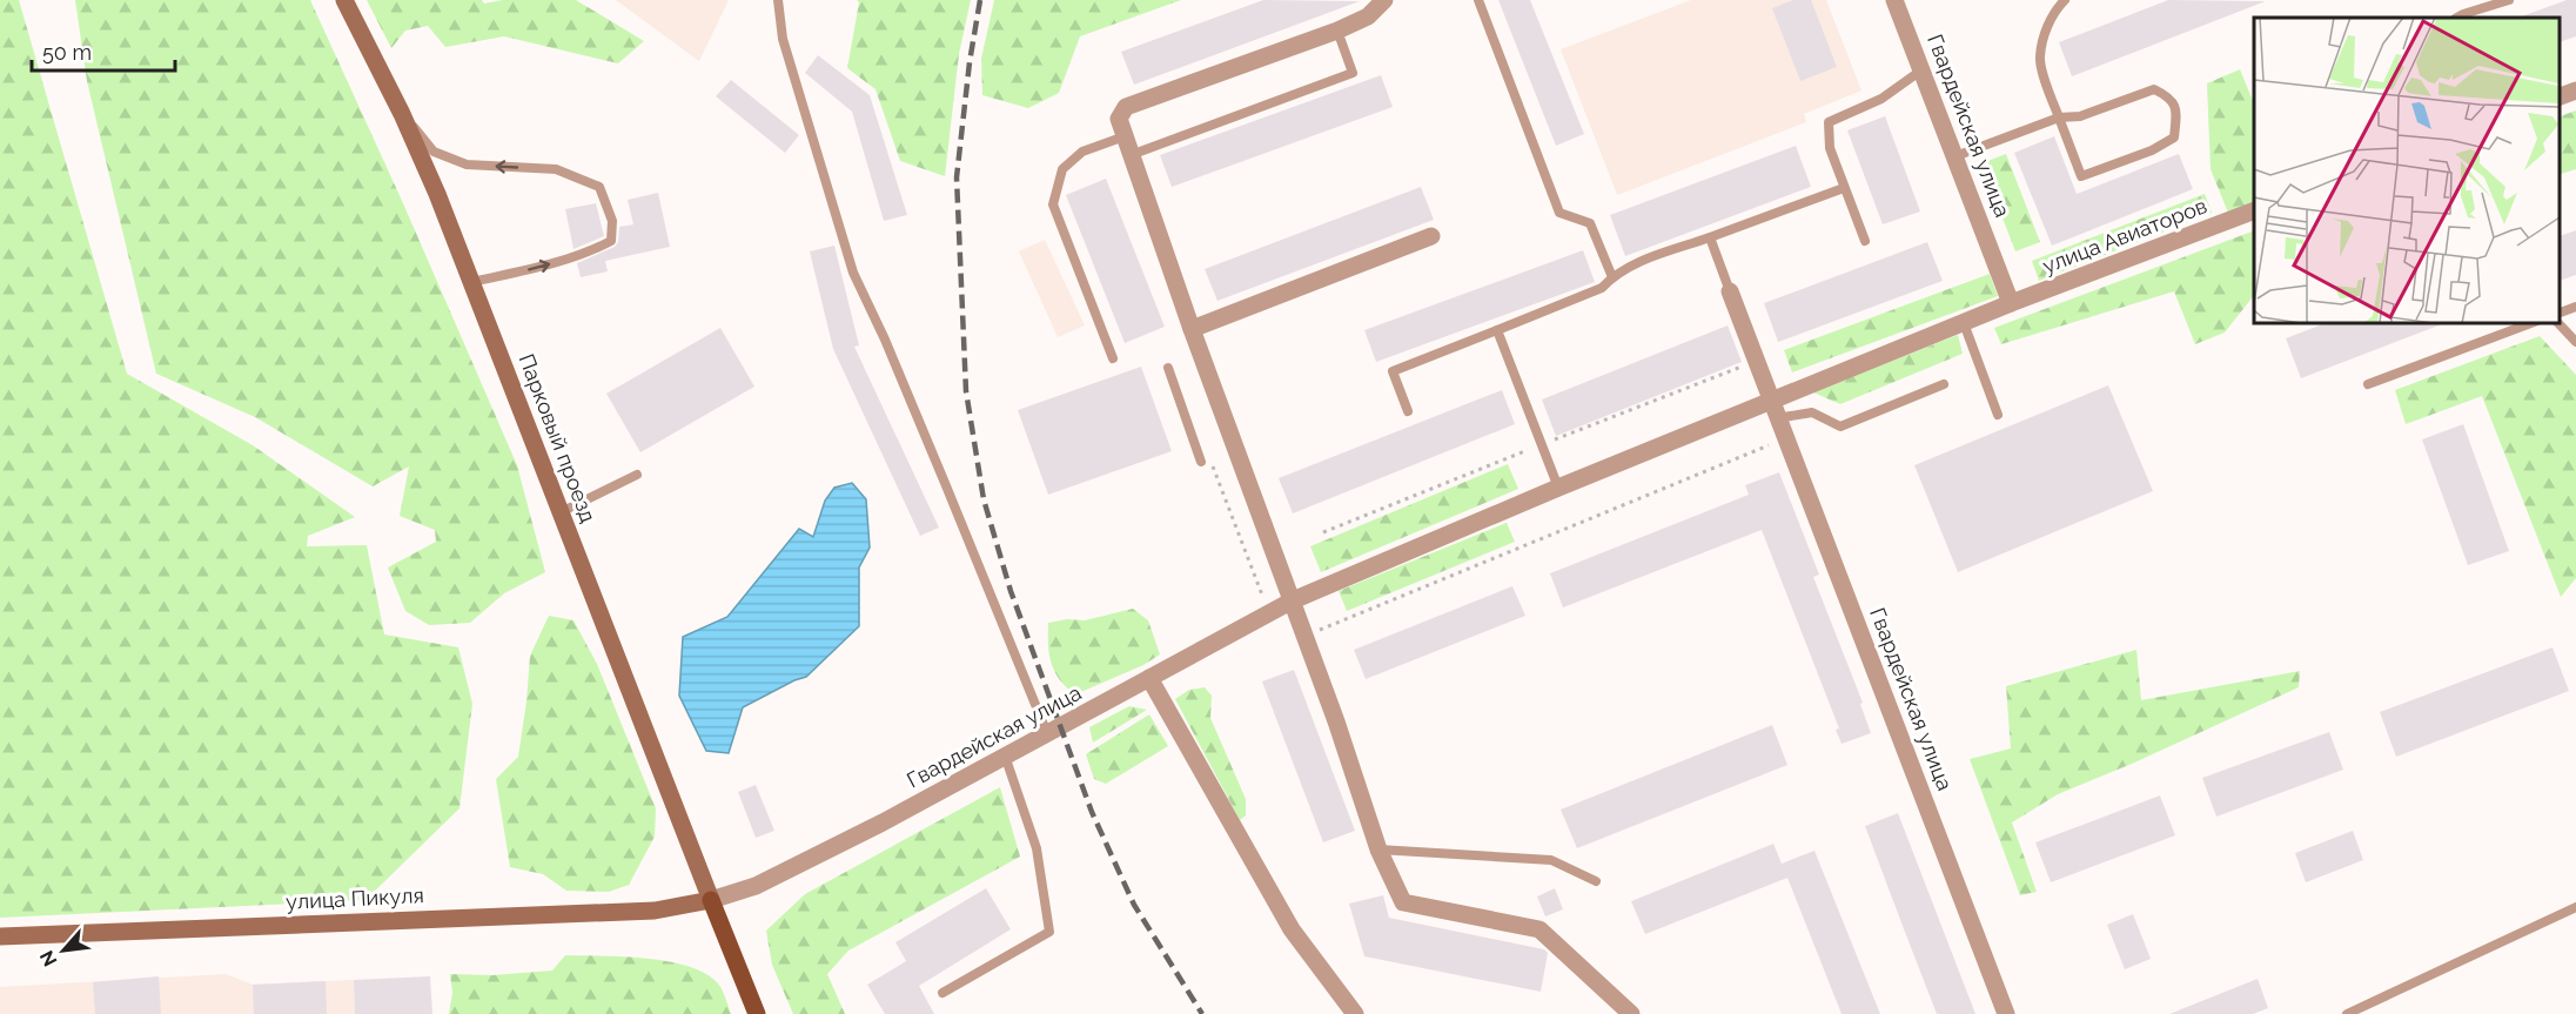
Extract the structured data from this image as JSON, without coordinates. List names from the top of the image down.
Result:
{
  "streets": {
    "main road": ["Парковый проезд", "улица Пикуля"],
    "street": ["Гвардейская улица", "улица Авиаторов"]
  },
  "crossings": [
    ["Гвардейская улица", "улица Авиаторов"],
    ["Гвардейская улица", "Парковый проезд"],
    ["Гвардейская улица", "улица Пикуля"],
    ["Парковый проезд", "улица Пикуля"]
  ],
  "scale_bar": "50 m",
  "north": "bottom left"
}
